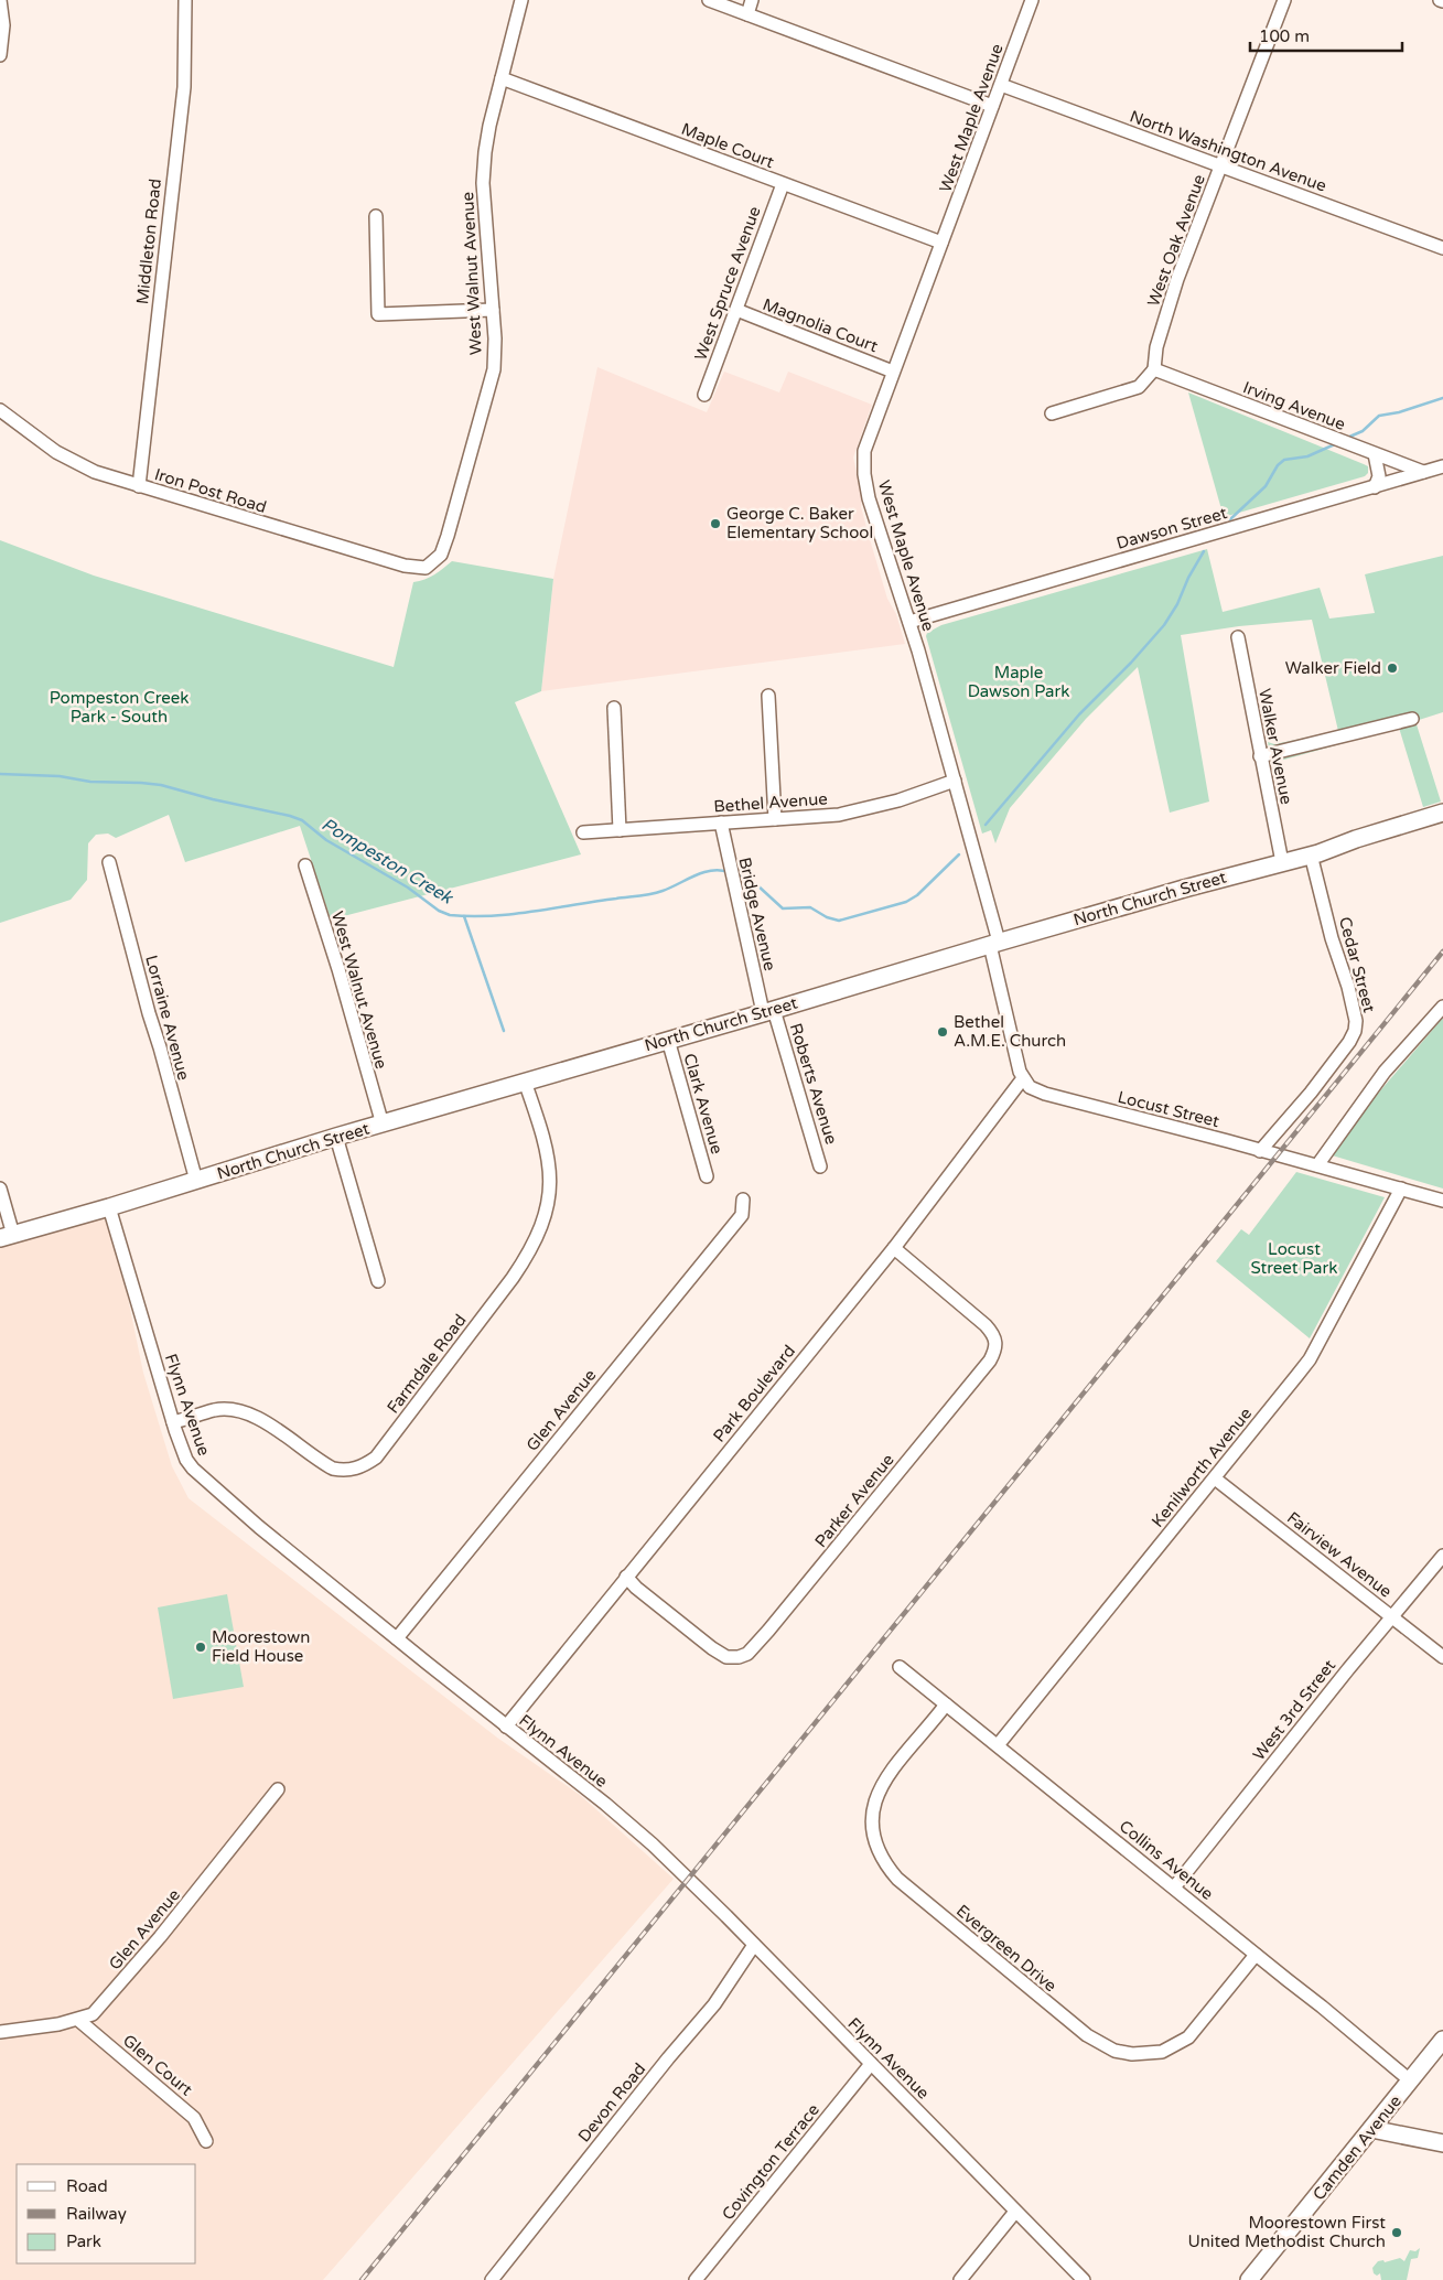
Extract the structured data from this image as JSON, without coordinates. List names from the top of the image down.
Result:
{
  "streets": {
    "main road": ["North Church Street", "Camden Avenue"],
    "street": [
      "West Maple Avenue",
      "Maple Court",
      "North Washington Avenue",
      "West Oak Avenue",
      "Middleton Road",
      "West Walnut Avenue",
      "West Spruce Avenue",
      "Magnolia Court",
      "Irving Avenue",
      "Iron Post Road",
      "Dawson Street",
      "Walker Avenue",
      "Bethel Avenue",
      "Bridge Avenue",
      "Cedar Street",
      "Lorraine Avenue",
      "Roberts Avenue",
      "Clark Avenue",
      "Locust Street",
      "Farmdale Road",
      "Park Boulevard",
      "Flynn Avenue",
      "Glen Avenue",
      "Kenilworth Avenue",
      "Parker Avenue",
      "Fairview Avenue",
      "West 3rd Street",
      "Collins Avenue",
      "Evergreen Drive",
      "Glen Court",
      "Devon Road",
      "Covington Terrace"
    ]
  },
  "crossings": [
    ["West Maple Avenue", "Maple Court"],
    ["West Maple Avenue", "North Washington Avenue"],
    ["West Maple Avenue", "Magnolia Court"],
    ["West Maple Avenue", "Dawson Street"],
    ["West Maple Avenue", "Bethel Avenue"],
    ["West Maple Avenue", "North Church Street"],
    ["Maple Court", "West Walnut Avenue"],
    ["Maple Court", "West Spruce Avenue"],
    ["North Washington Avenue", "West Oak Avenue"],
    ["West Oak Avenue", "Irving Avenue"],
    ["Middleton Road", "Iron Post Road"],
    ["West Walnut Avenue", "Iron Post Road"],
    ["West Walnut Avenue", "North Church Street"],
    ["West Spruce Avenue", "Magnolia Court"],
    ["Irving Avenue", "Dawson Street"],
    ["Walker Avenue", "North Church Street"],
    ["Bethel Avenue", "Bridge Avenue"],
    ["North Church Street", "Bridge Avenue"],
    ["North Church Street", "Cedar Street"],
    ["North Church Street", "Lorraine Avenue"],
    ["North Church Street", "Roberts Avenue"],
    ["North Church Street", "Clark Avenue"],
    ["North Church Street", "Farmdale Road"],
    ["North Church Street", "Flynn Avenue"],
    ["Bridge Avenue", "Roberts Avenue"],
    ["Cedar Street", "Locust Street"],
    ["Locust Street", "Park Boulevard"],
    ["Locust Street", "Kenilworth Avenue"],
    ["Farmdale Road", "Flynn Avenue"],
    ["Park Boulevard", "Flynn Avenue"],
    ["Park Boulevard", "Parker Avenue"],
    ["Flynn Avenue", "Glen Avenue"],
    ["Flynn Avenue", "Devon Road"],
    ["Flynn Avenue", "Covington Terrace"],
    ["Glen Avenue", "Glen Court"],
    ["Kenilworth Avenue", "Fairview Avenue"],
    ["Kenilworth Avenue", "Collins Avenue"],
    ["Fairview Avenue", "West 3rd Street"],
    ["West 3rd Street", "Collins Avenue"],
    ["Collins Avenue", "Evergreen Drive"],
    ["Collins Avenue", "Camden Avenue"]
  ],
  "water": ["Pompeston Creek"],
  "parks": ["Maple Dawson Park", "Pompeston Creek Park - South", "Locust Street Park"],
  "places": [
    "George C. Baker Elementary School",
    "Walker Field",
    "Bethel A.M.E. Church",
    "Moorestown Field House",
    "Moorestown First United Methodist Church"
  ],
  "legend": ["Road", "Railway", "Park"],
  "scale_bar": "100 m"
}
